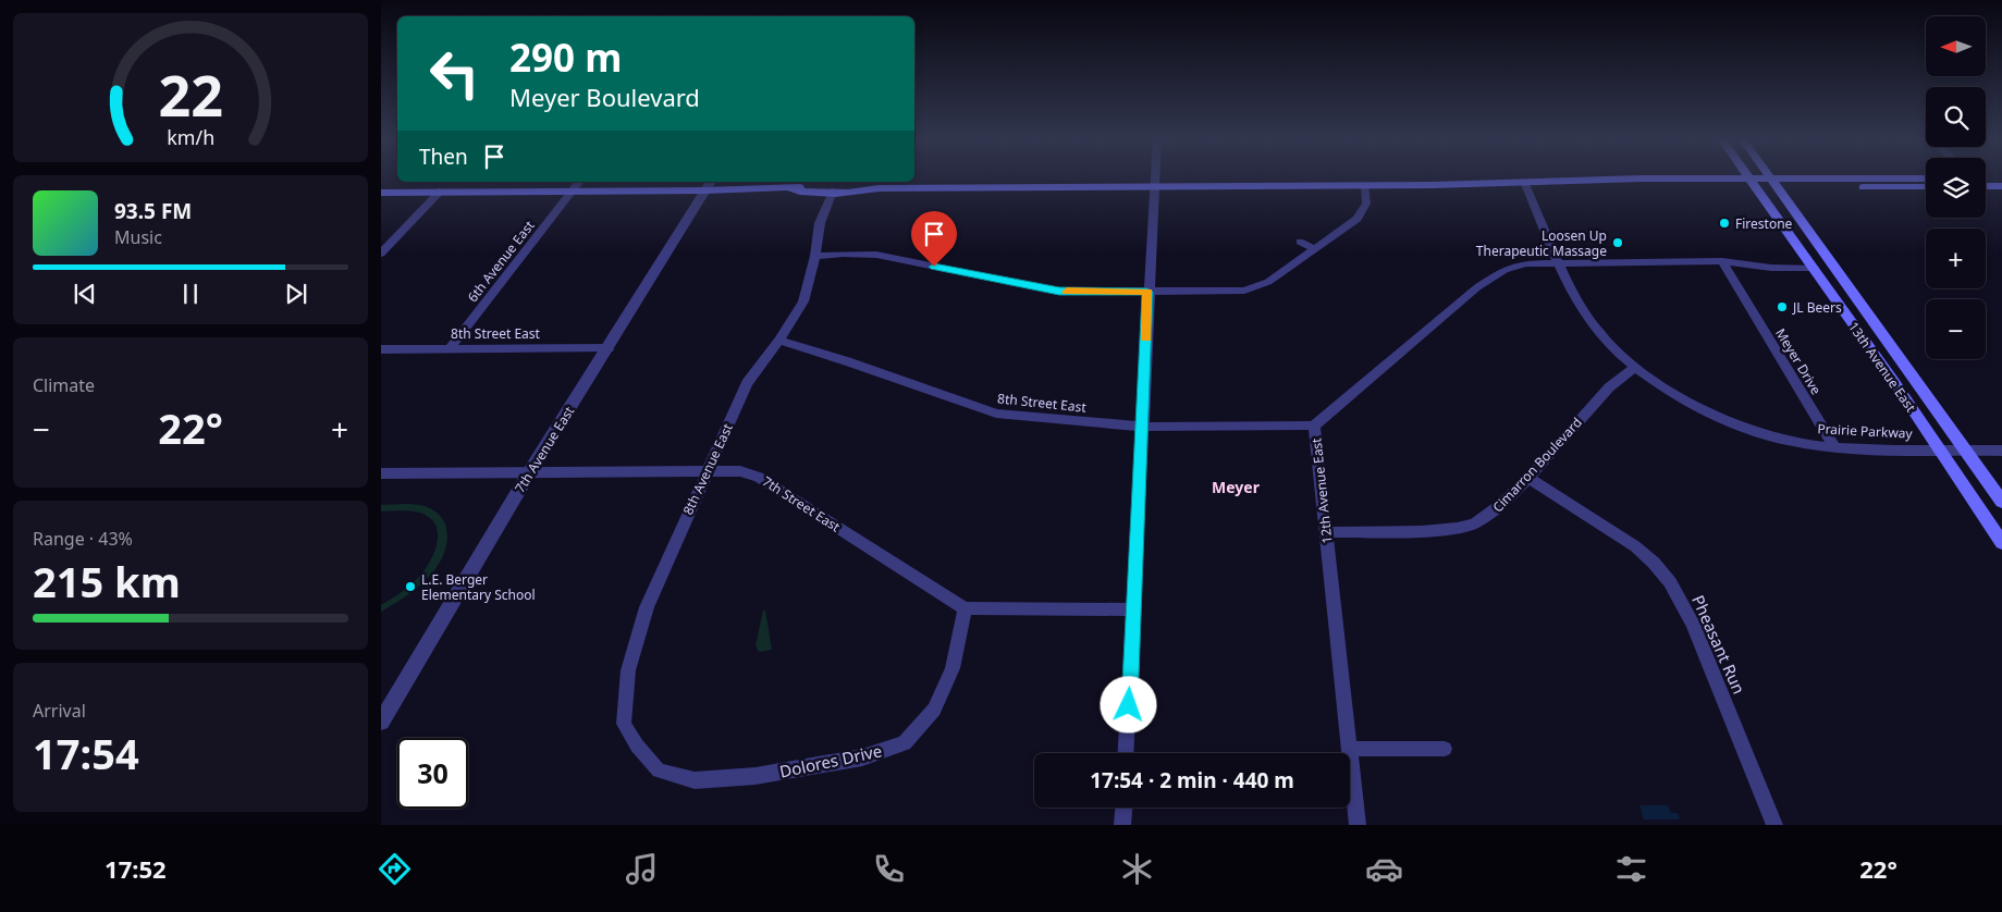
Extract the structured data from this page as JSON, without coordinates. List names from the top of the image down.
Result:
{
  "streets": {
    "main road": ["13th Avenue East"],
    "street": [
      "6th Avenue East",
      "8th Street East",
      "Meyer Drive",
      "Prairie Parkway",
      "7th Avenue East",
      "Cimarron Boulevard",
      "8th Avenue East",
      "12th Avenue East",
      "7th Street East",
      "Pheasant Run",
      "Dolores Drive"
    ]
  },
  "crossings": [
    ["6th Avenue East", "8th Street East"],
    ["8th Street East", "7th Avenue East"],
    ["8th Street East", "8th Avenue East"],
    ["8th Street East", "12th Avenue East"],
    ["Meyer Drive", "Prairie Parkway"],
    ["Meyer Drive", "12th Avenue East"],
    ["13th Avenue East", "Prairie Parkway"],
    ["13th Avenue East", "12th Avenue East"],
    ["Prairie Parkway", "Cimarron Boulevard"],
    ["Prairie Parkway", "12th Avenue East"],
    ["7th Avenue East", "7th Street East"],
    ["Cimarron Boulevard", "12th Avenue East"],
    ["Cimarron Boulevard", "Pheasant Run"],
    ["8th Avenue East", "7th Street East"],
    ["8th Avenue East", "Dolores Drive"],
    ["7th Street East", "Dolores Drive"]
  ],
  "districts": ["Meyer"],
  "places": [
    "Firestone",
    "Loosen Up Therapeutic Massage",
    "JL Beers",
    "L.E. Berger Elementary School"
  ],
  "north": "left",
  "page": {
    "map_buttons": ["+", "−"],
    "turn": ["290 m", "Meyer Boulevard"],
    "then": "Then",
    "song": ["93.5 FM", "Music"],
    "tile": [
      "Climate",
      ["Range · 43%", "215 km"],
      ["Arrival", "17:54"]
    ],
    "heat": ["−", "22°", "+"],
    "limit": "30",
    "trip": "17:54 · 2 min · 440 m",
    "tabs": ["17:52", "22°"],
    "gauge": ["22", "km/h"]
  }
}
